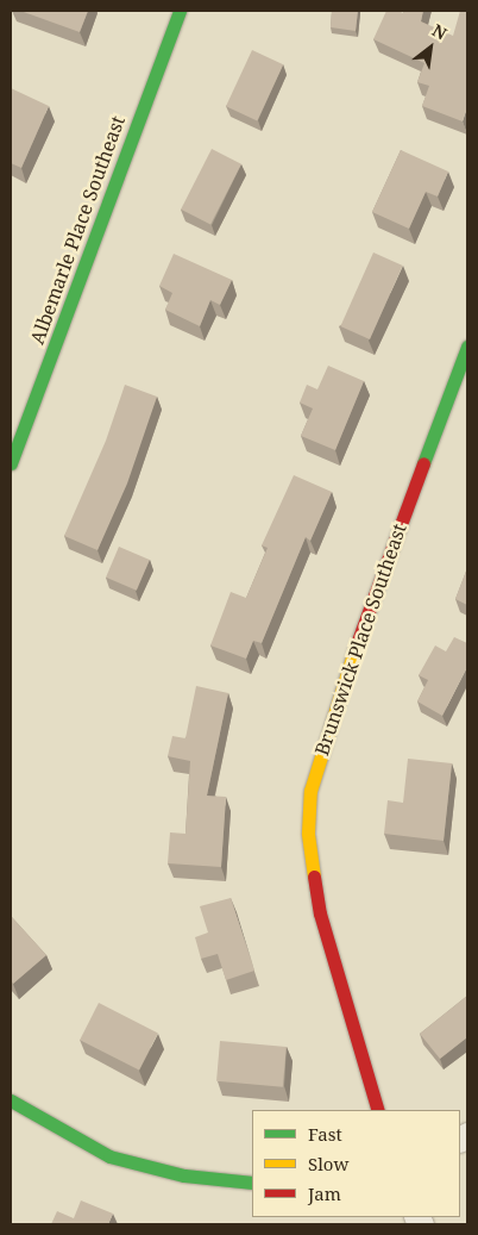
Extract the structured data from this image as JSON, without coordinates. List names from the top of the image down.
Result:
{
  "streets": {
    "street": ["Albemarle Place Southeast", "Brunswick Place Southeast"]
  },
  "legend": ["Fast", "Slow", "Jam"],
  "north": "top right"
}
